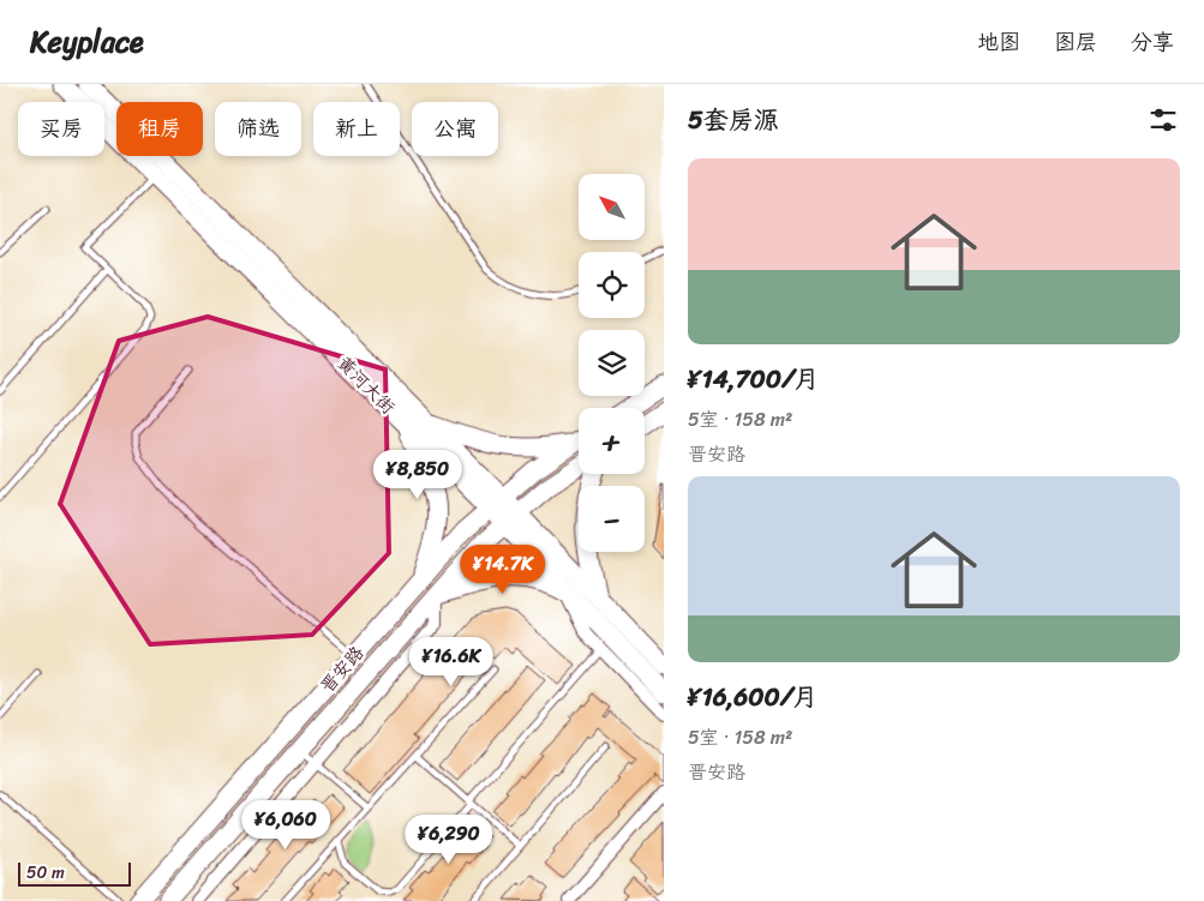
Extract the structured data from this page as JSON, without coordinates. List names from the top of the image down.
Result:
{
  "streets": {
    "main road": ["黄河大街", "晋安路"]
  },
  "crossings": [
    ["黄河大街", "晋安路"]
  ],
  "scale_bar": "50 m",
  "north": "top left",
  "page": {
    "header": "Keyplace",
    "nav": ["地图", "图层", "分享"],
    "heading": "5套房源",
    "chip": [
      "买房",
      "租房",
      "筛选",
      "新上",
      "公寓"
    ],
    "list": [
      {
        "name": "¥14,700/月",
        "note": "5室 · 158 m² · 晋安路"
      },
      {
        "name": "¥16,600/月",
        "note": "5室 · 158 m² · 晋安路"
      }
    ],
    "map_buttons": ["+", "−"],
    "price": [
      "¥8,850",
      "¥14.7K",
      "¥16.6K",
      "¥6,060",
      "¥6,290"
    ],
    "scale": "50 m"
  }
}
